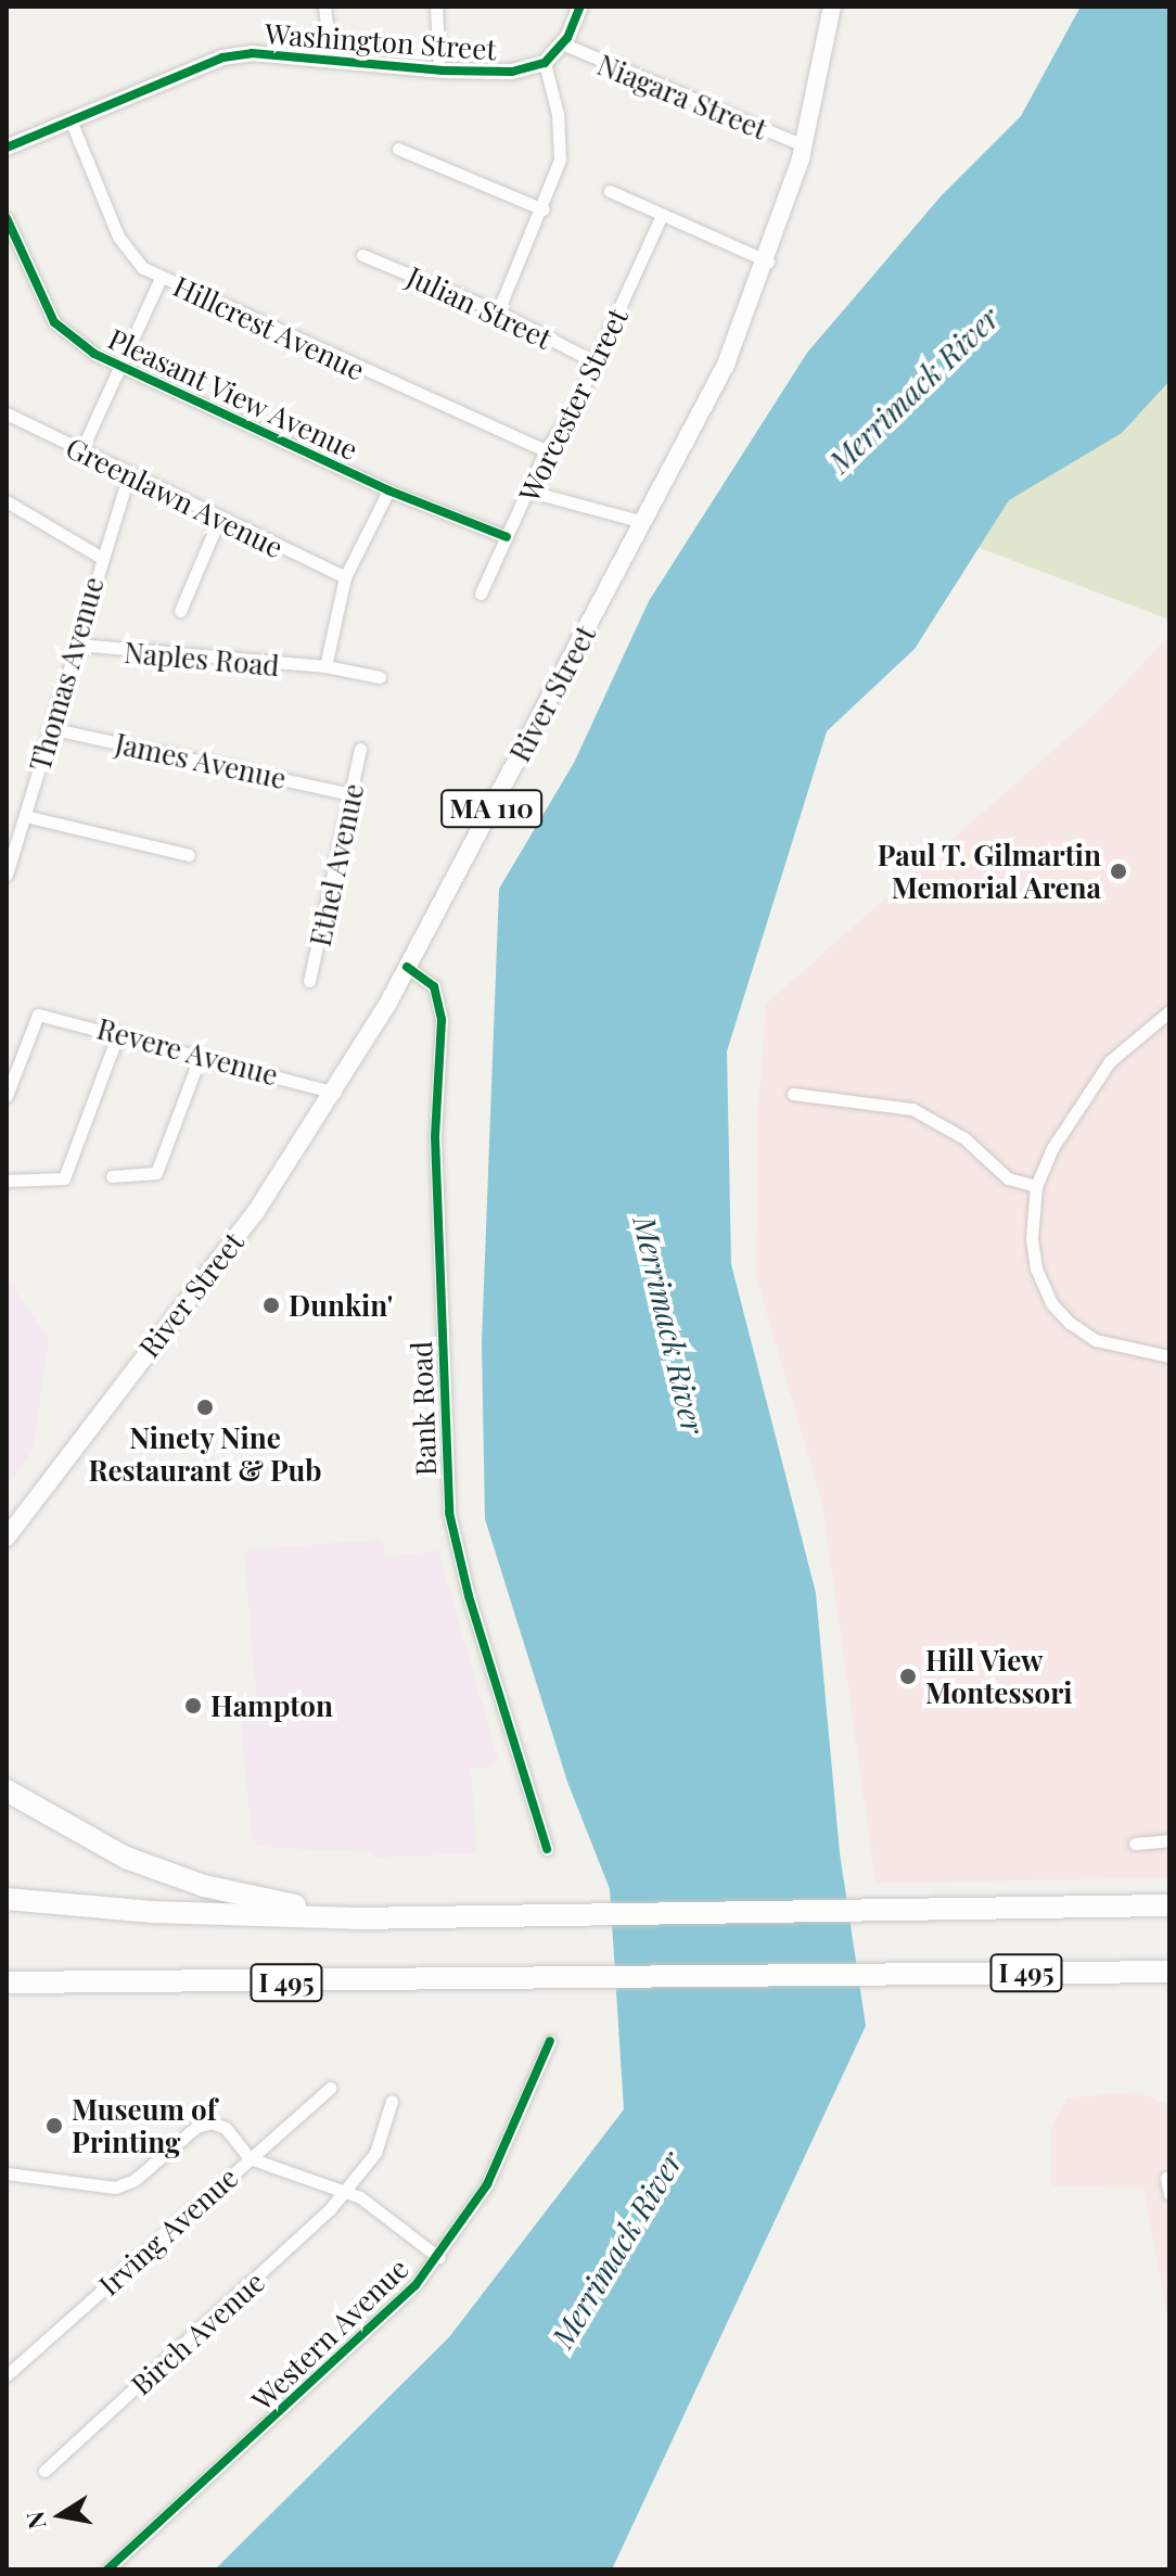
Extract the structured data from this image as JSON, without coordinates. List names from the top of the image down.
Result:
{
  "streets": {
    "highway": ["I 495"],
    "main road": ["River Street", "MA 110"],
    "street": [
      "Washington Street",
      "Niagara Street",
      "Julian Street",
      "Hillcrest Avenue",
      "Pleasant View Avenue",
      "Worcester Street",
      "Greenlawn Avenue",
      "Naples Road",
      "Thomas Avenue",
      "James Avenue",
      "Ethel Avenue",
      "Revere Avenue",
      "Bank Road",
      "Irving Avenue",
      "Birch Avenue",
      "Western Avenue"
    ]
  },
  "crossings": [
    ["Washington Street", "Hillcrest Avenue"],
    ["Niagara Street", "River Street"],
    ["Julian Street", "Worcester Street"],
    ["Hillcrest Avenue", "Worcester Street"],
    ["Pleasant View Avenue", "Worcester Street"],
    ["Greenlawn Avenue", "Thomas Avenue"],
    ["Naples Road", "Thomas Avenue"],
    ["Thomas Avenue", "James Avenue"],
    ["River Street", "Revere Avenue"],
    ["River Street", "Bank Road"],
    ["James Avenue", "Ethel Avenue"]
  ],
  "water": ["Merrimack River"],
  "places": [
    "Paul T. Gilmartin Memorial Arena",
    "Dunkin'",
    "Ninety Nine Restaurant & Pub",
    "Hill View Montessori",
    "Hampton",
    "Museum of Printing"
  ],
  "north": "left"
}
